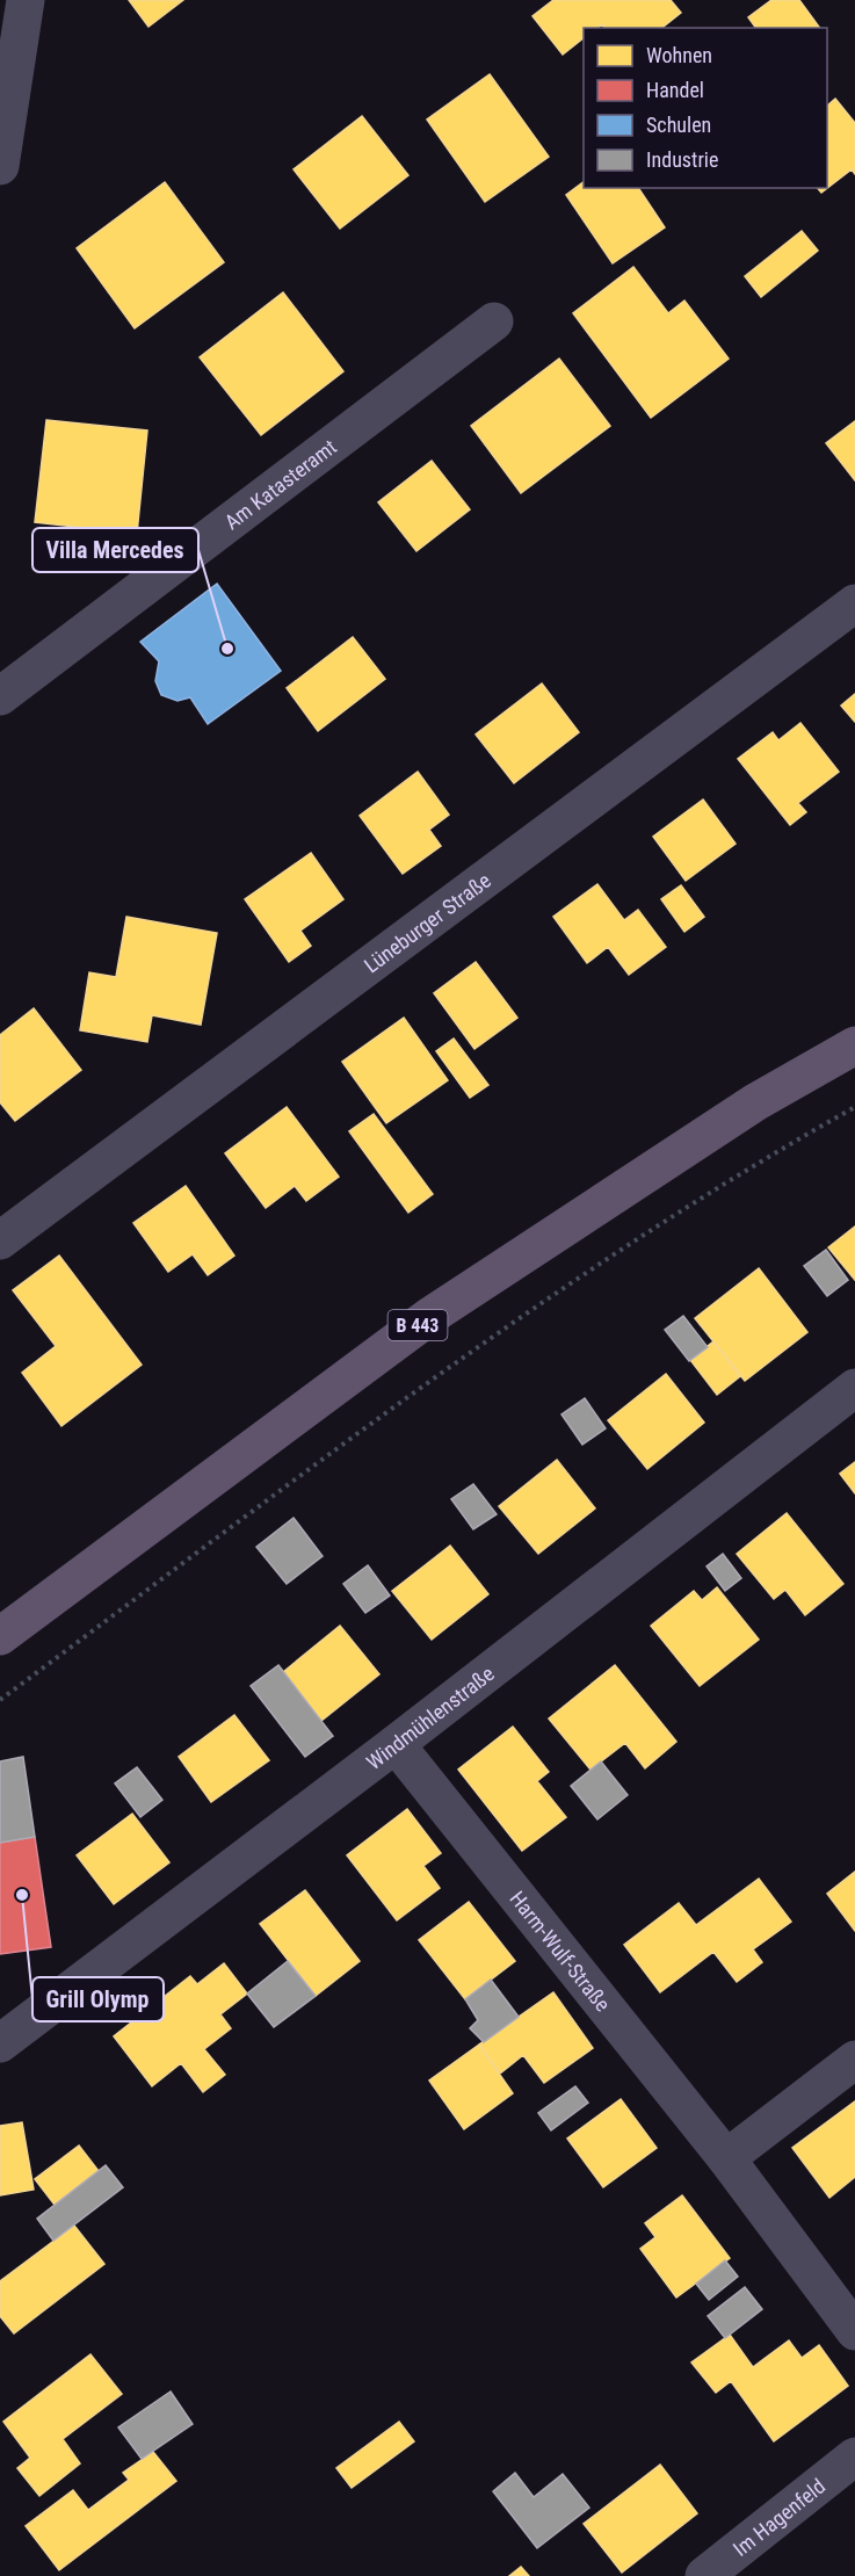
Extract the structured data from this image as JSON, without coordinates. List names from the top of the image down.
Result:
{
  "streets": {
    "main road": ["B 443"],
    "street": [
      "Am Katasteramt",
      "Lüneburger Straße",
      "Windmühlenstraße",
      "Harm-Wulf-Straße",
      "Im Hagenfeld"
    ]
  },
  "crossings": [
    ["Windmühlenstraße", "Harm-Wulf-Straße"]
  ],
  "places": ["Villa Mercedes", "Grill Olymp"],
  "legend": [
    "Wohnen",
    "Handel",
    "Schulen",
    "Industrie"
  ]
}
